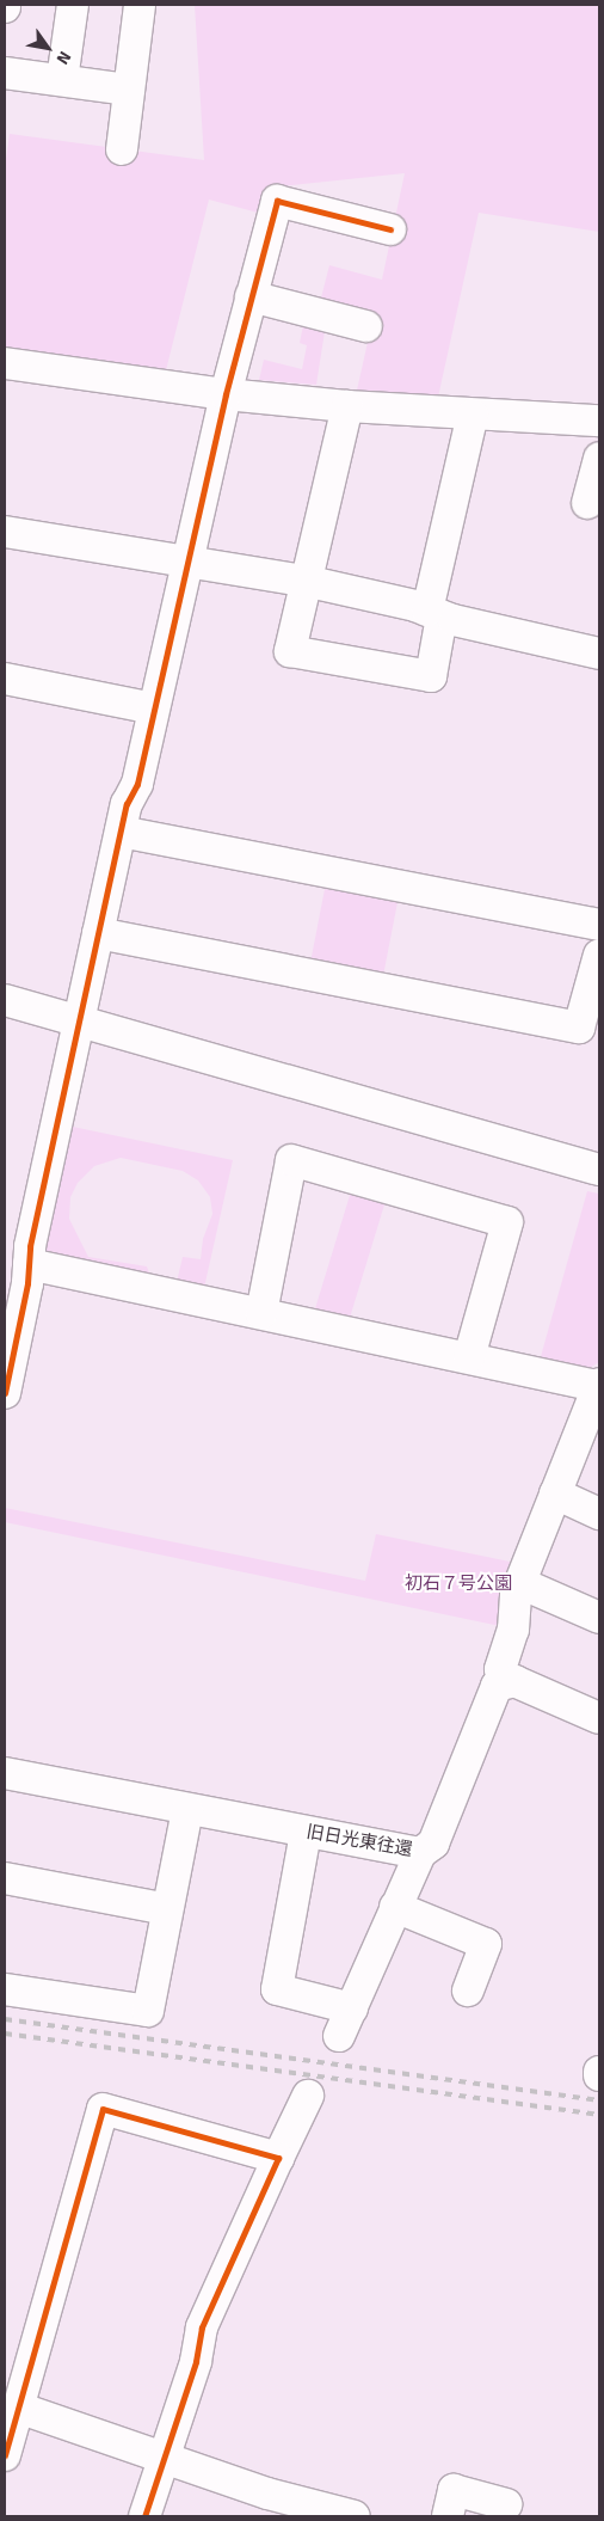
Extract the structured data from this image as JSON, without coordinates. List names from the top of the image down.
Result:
{
  "streets": {
    "street": ["旧日光東往還"]
  },
  "parks": ["初石７号公園"],
  "north": "bottom right"
}
